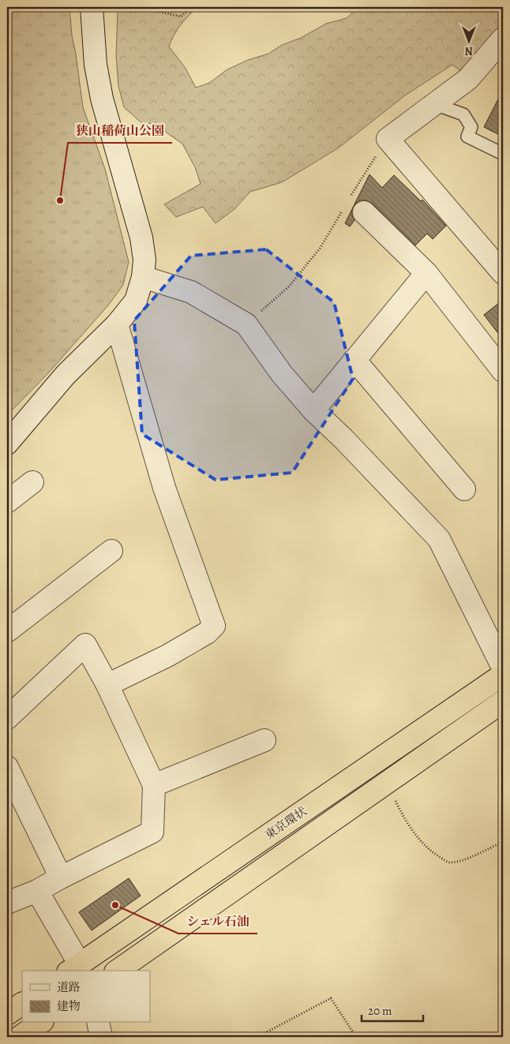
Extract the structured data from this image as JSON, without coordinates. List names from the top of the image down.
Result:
{
  "streets": {
    "highway": ["東京環状"]
  },
  "places": ["狭山稲荷山公園", "シェル石油"],
  "legend": ["道路", "建物"],
  "scale_bar": "20 m",
  "north": "bottom"
}
